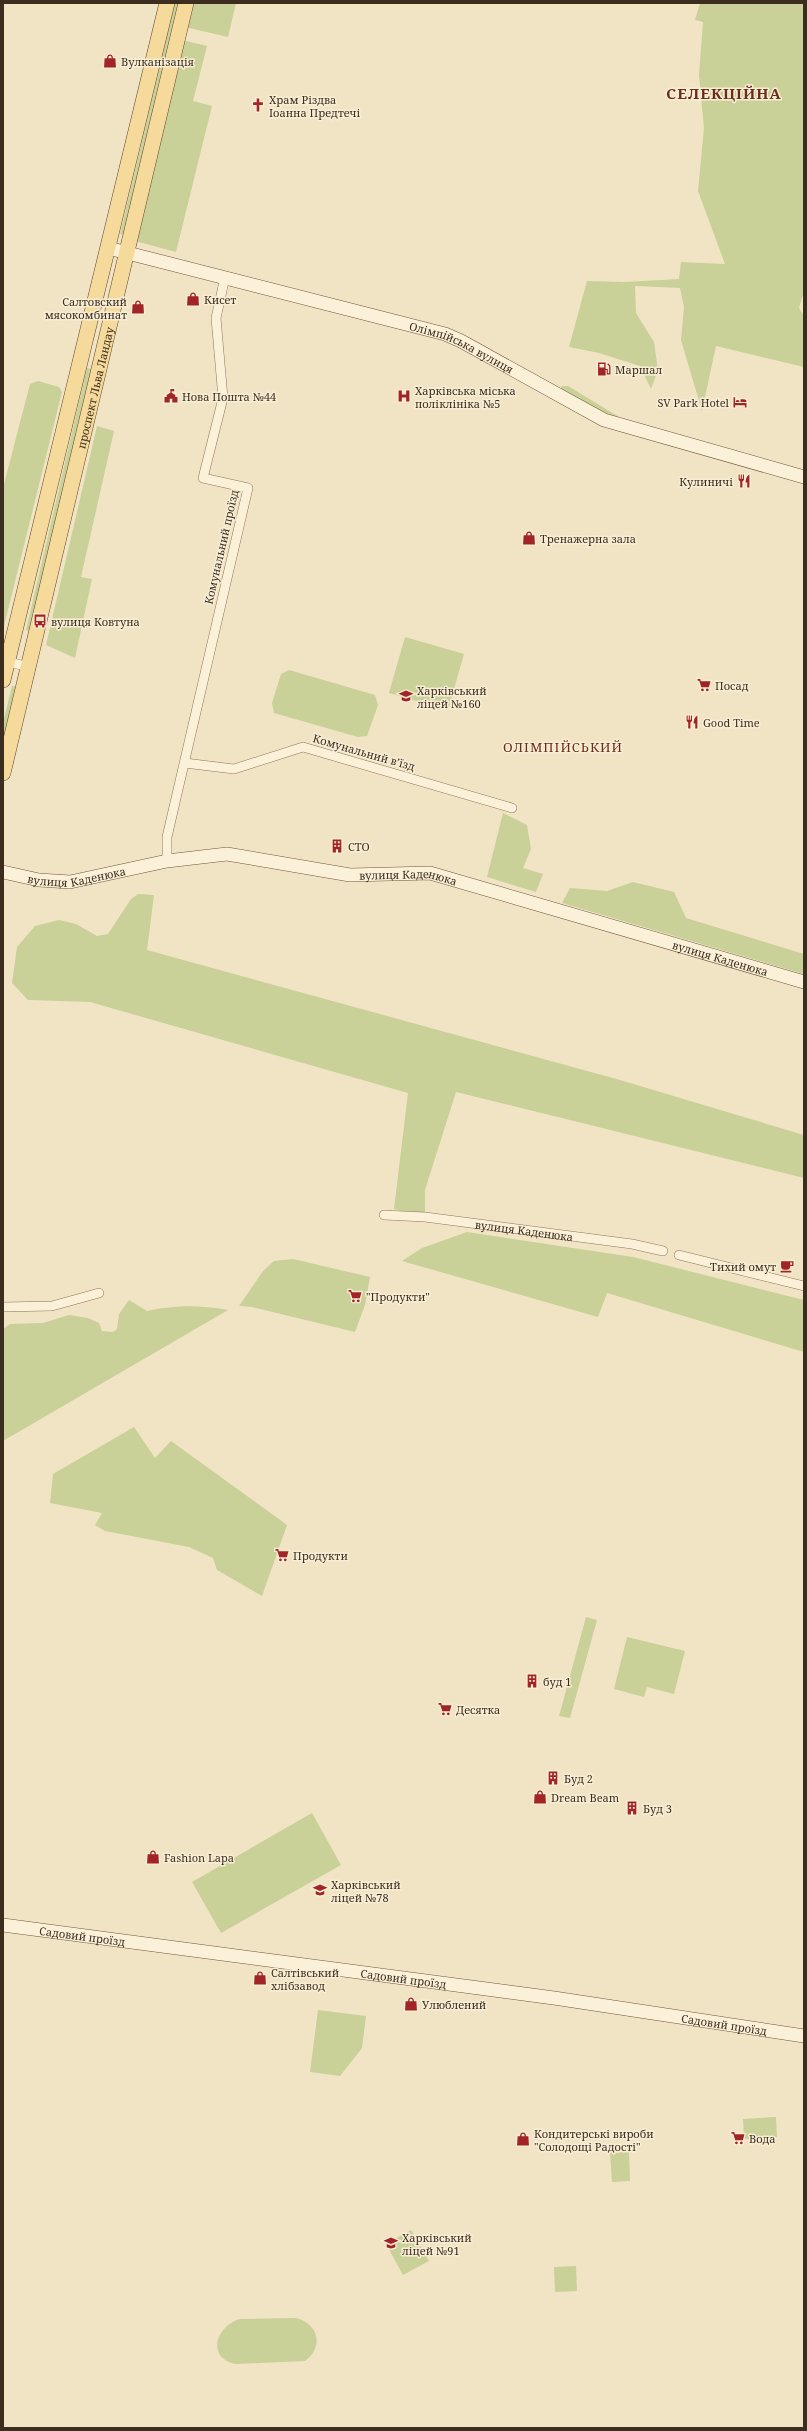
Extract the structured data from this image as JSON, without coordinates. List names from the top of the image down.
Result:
{
  "streets": {
    "main road": ["проспект Льва Ландау"],
    "street": [
      "Олімпійська вулиця",
      "Комунальний проїзд",
      "Комунальний в’їзд",
      "вулиця Каденюка",
      "Садовий проїзд"
    ]
  },
  "crossings": [
    ["Олімпійська вулиця", "проспект Льва Ландау"],
    ["Олімпійська вулиця", "Комунальний проїзд"],
    ["Комунальний проїзд", "Комунальний в’їзд"]
  ],
  "districts": ["СЕЛЕКЦІЙНА", "ОЛІМПІЙСЬКИЙ"],
  "places": {
    "shop": [
      "Вулканізація",
      "Кисет",
      "Салтовский мясокомбинат",
      "Тренажерна зала",
      "Dream Beam",
      "Fashion Lapa",
      "Салтівський хлібзавод",
      "Улюблений",
      "Кондитерські вироби \"Солодощі Радості\""
    ],
    "church": ["Храм Різдва Іоанна Предтечі"],
    "fuel station": ["Маршал"],
    "public building": ["Нова Пошта №44"],
    "hospital": ["Харківська міська поліклініка №5"],
    "hotel": ["SV Park Hotel"],
    "restaurant": ["Кулиничі", "Good Time"],
    "bus stop": ["вулиця Ковтуна"],
    "supermarket": [
      "Посад",
      "\"Продукти\"",
      "Продукти",
      "Десятка",
      "Вода"
    ],
    "school or university": ["Харківський ліцей №160", "Харківський ліцей №78", "Харківський ліцей №91"],
    "building": [
      "СТО",
      "буд 1",
      "Буд 2",
      "Буд 3"
    ],
    "cafe": ["Тихий омут"]
  }
}
